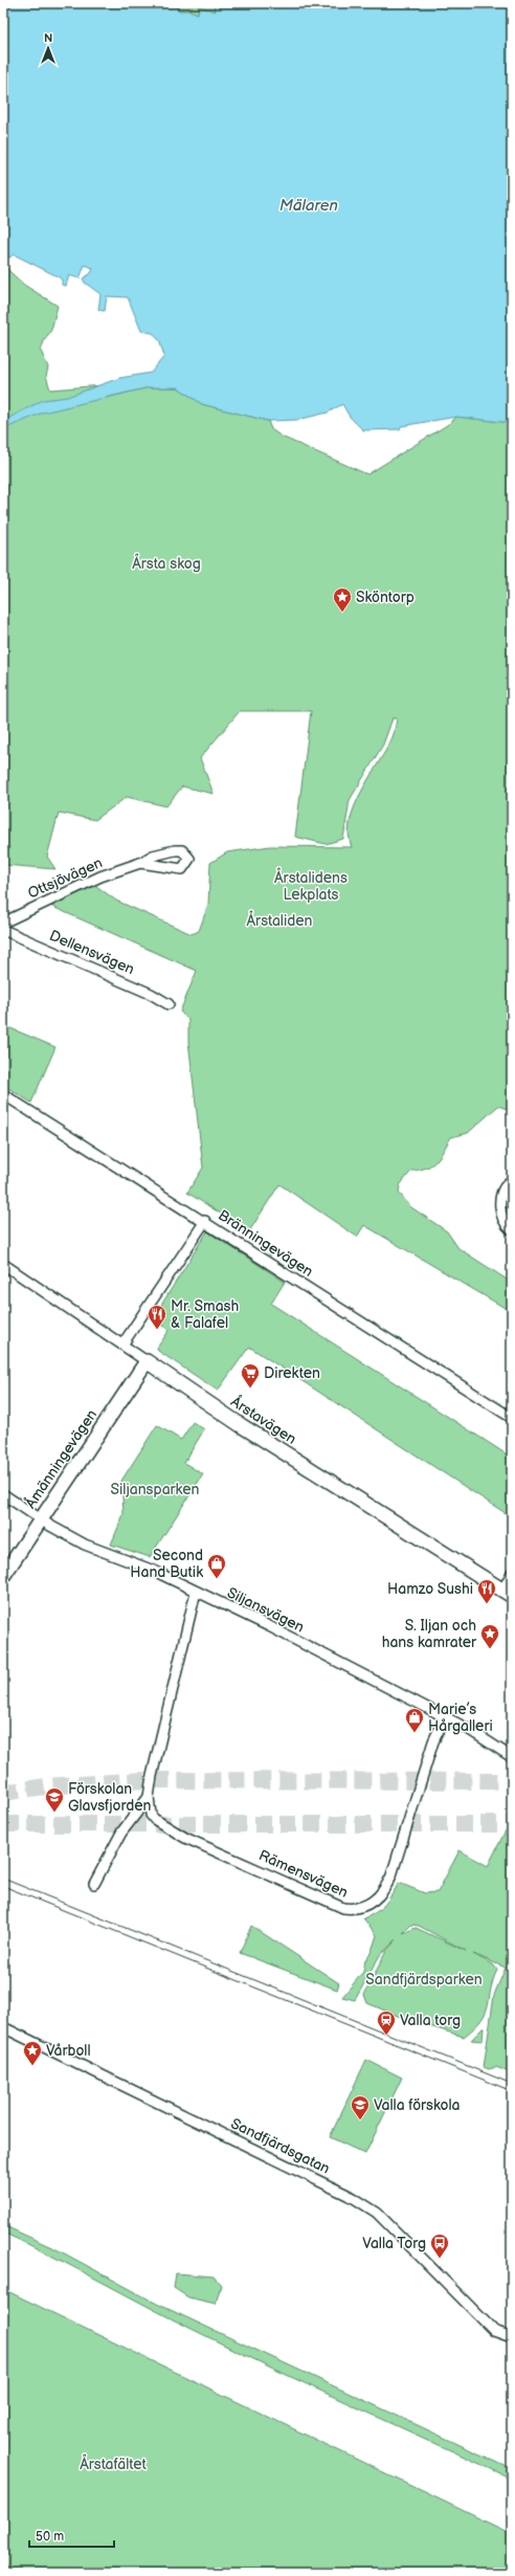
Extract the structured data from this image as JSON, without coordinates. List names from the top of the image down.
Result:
{
  "streets": {
    "street": [
      "Ottsjövägen",
      "Dellensvägen",
      "Bränningevägen",
      "Årstavägen",
      "Åmänningevägen",
      "Siljansvägen",
      "Rämensvägen",
      "Sandfjärdsgatan"
    ]
  },
  "crossings": [
    ["Årstavägen", "Åmänningevägen"],
    ["Åmänningevägen", "Siljansvägen"],
    ["Siljansvägen", "Rämensvägen"]
  ],
  "water": ["Mälaren"],
  "parks": [
    "Årsta skog",
    "Årstalidens Lekplats",
    "Årstaliden",
    "Siljansparken",
    "Sandfjärdsparken",
    "Årstafältet"
  ],
  "places": {
    "place": ["Sköntorp", "S. Iljan och hans kamrater", "Vårboll"],
    "restaurant": ["Mr. Smash & Falafel", "Hamzo Sushi"],
    "supermarket": ["Direkten"],
    "shop": ["Second Hand Butik", "Marie’s Hårgalleri"],
    "school or university": ["Förskolan Glavsfjorden", "Valla förskola"],
    "station": ["Valla torg"],
    "bus stop": ["Valla Torg"]
  },
  "scale_bar": "50 m",
  "north": "top"
}
